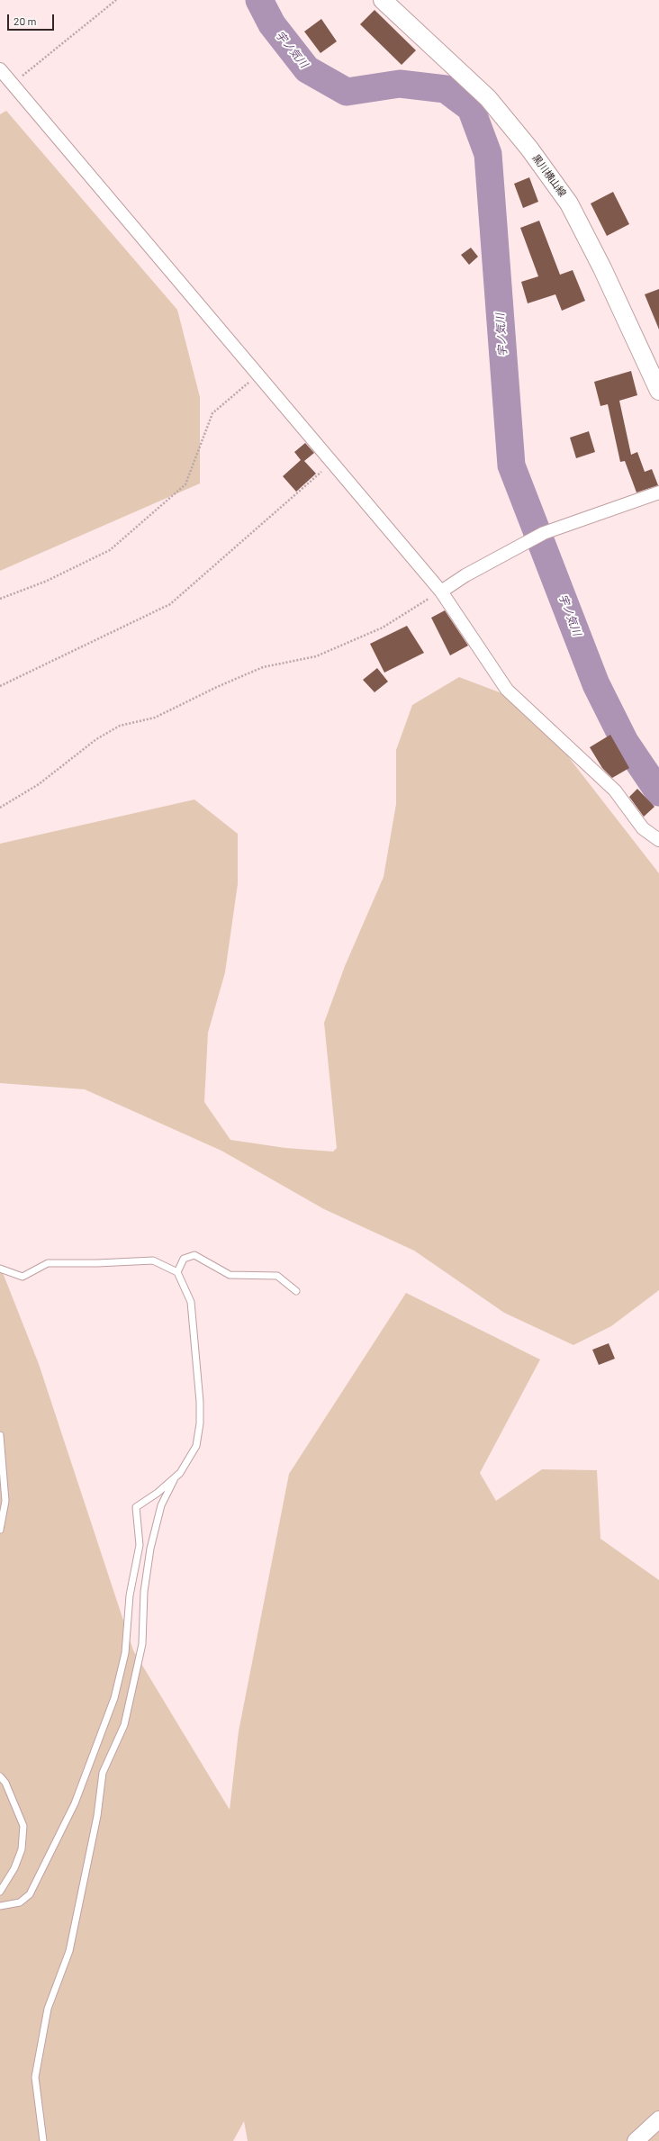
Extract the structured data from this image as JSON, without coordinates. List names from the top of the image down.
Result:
{
  "streets": {
    "main road": ["黒川横山線"]
  },
  "water": ["宇ノ気川"],
  "scale_bar": "20 m"
}
